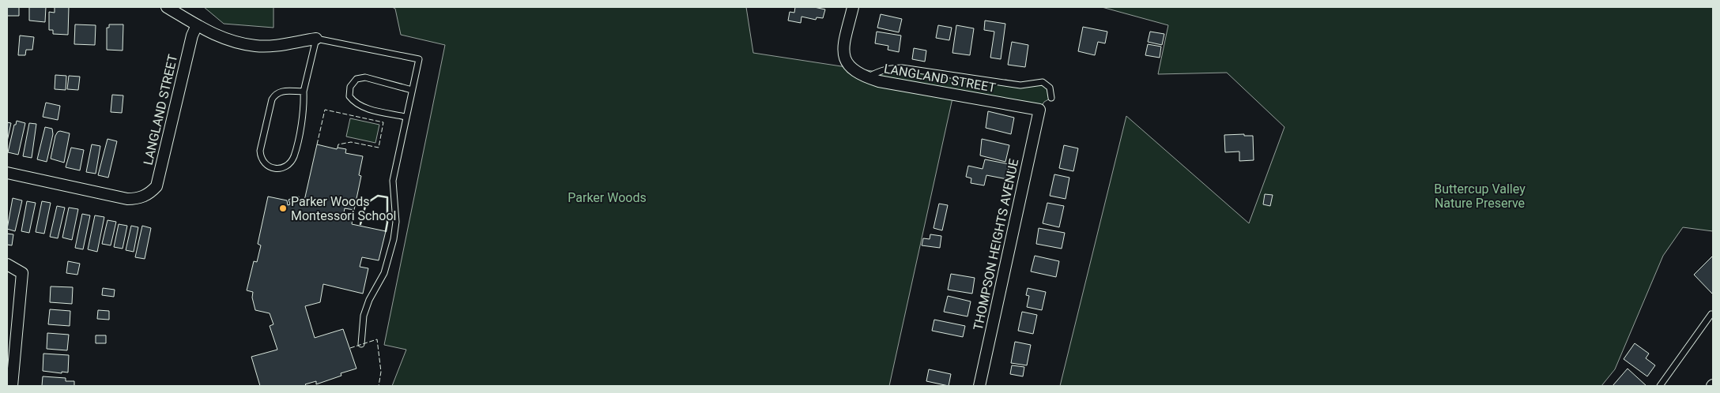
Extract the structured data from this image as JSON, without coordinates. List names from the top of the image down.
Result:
{
  "streets": {
    "street": ["LANGLAND STREET", "THOMPSON HEIGHTS AVENUE"]
  },
  "crossings": [
    ["LANGLAND STREET", "THOMPSON HEIGHTS AVENUE"]
  ],
  "parks": ["Buttercup Valley Nature Preserve", "Parker Woods"],
  "places": ["Parker Woods Montessori School"]
}
